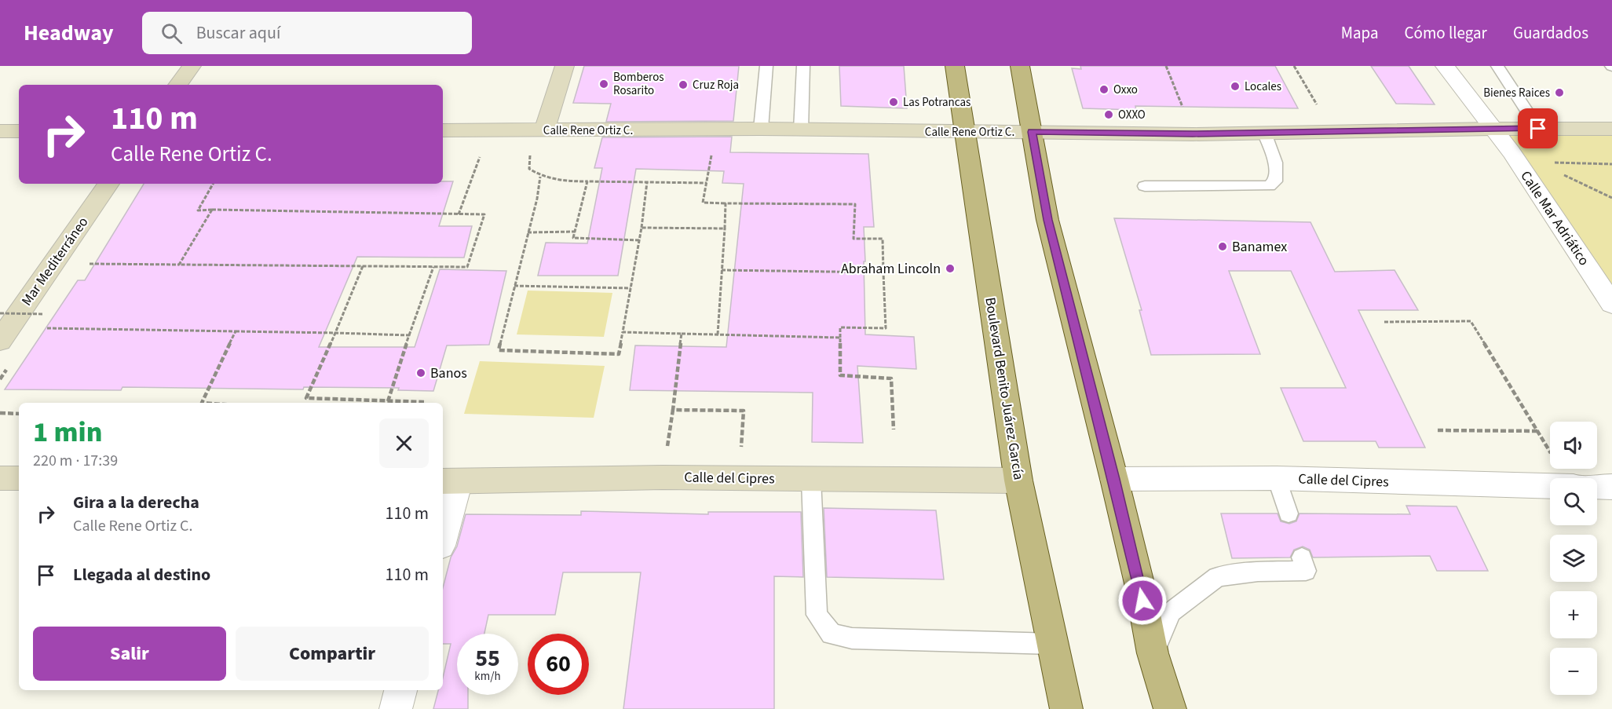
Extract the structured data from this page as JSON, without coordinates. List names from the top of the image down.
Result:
{
  "streets": {
    "main road": [
      "Calle Rene Ortiz C.",
      "Mar Mediterráneo",
      "Boulevard Benito Juárez García",
      "Calle del Cipres"
    ],
    "street": ["Calle Mar Adriático"]
  },
  "crossings": [
    ["Calle Rene Ortiz C.", "Calle Mar Adriático"],
    ["Calle Rene Ortiz C.", "Boulevard Benito Juárez García"],
    ["Boulevard Benito Juárez García", "Calle del Cipres"]
  ],
  "places": [
    "Bomberos Rosarito",
    "Cruz Roja",
    "Locales",
    "Oxxo",
    "Bienes Raices",
    "Las Potrancas",
    "OXXO",
    "Banamex",
    "Abraham Lincoln",
    "Banos"
  ],
  "page": {
    "header": "Headway",
    "search": "Buscar aquí",
    "nav": ["Mapa", "Cómo llegar", "Guardados"],
    "turn": ["110 m", "Calle Rene Ortiz C."],
    "heading": ["1 min", "220 m · 17:39"],
    "map_buttons": ["+", "−"],
    "list": [
      {
        "name": "Gira a la derecha",
        "note": "Calle Rene Ortiz C.",
        "value": "110 m"
      },
      {
        "name": "Llegada al destino",
        "value": "110 m"
      }
    ],
    "buttons": ["Salir", "Compartir"],
    "speed": "55 km/h",
    "limit": "60"
  }
}
